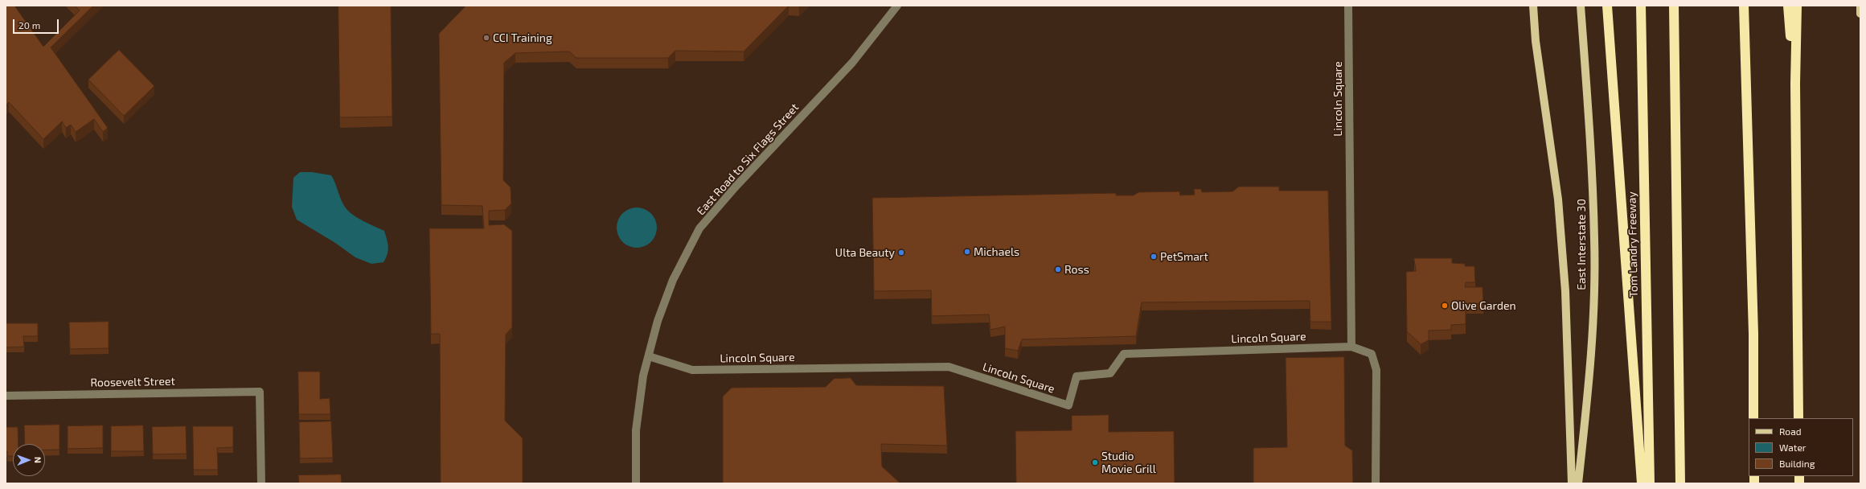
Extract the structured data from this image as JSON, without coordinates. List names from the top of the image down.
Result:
{
  "streets": {
    "highway": ["Tom Landry Freeway"],
    "main road": ["East Interstate 30"],
    "street": ["Lincoln Square", "East Road to Six Flags Street", "Roosevelt Street"]
  },
  "crossings": [
    ["Lincoln Square", "East Road to Six Flags Street"]
  ],
  "places": [
    "CCI Training",
    "Michaels",
    "Ulta Beauty",
    "PetSmart",
    "Ross",
    "Olive Garden",
    "Studio Movie Grill"
  ],
  "legend": ["Road", "Water", "Building"],
  "scale_bar": "20 m",
  "north": "right"
}
